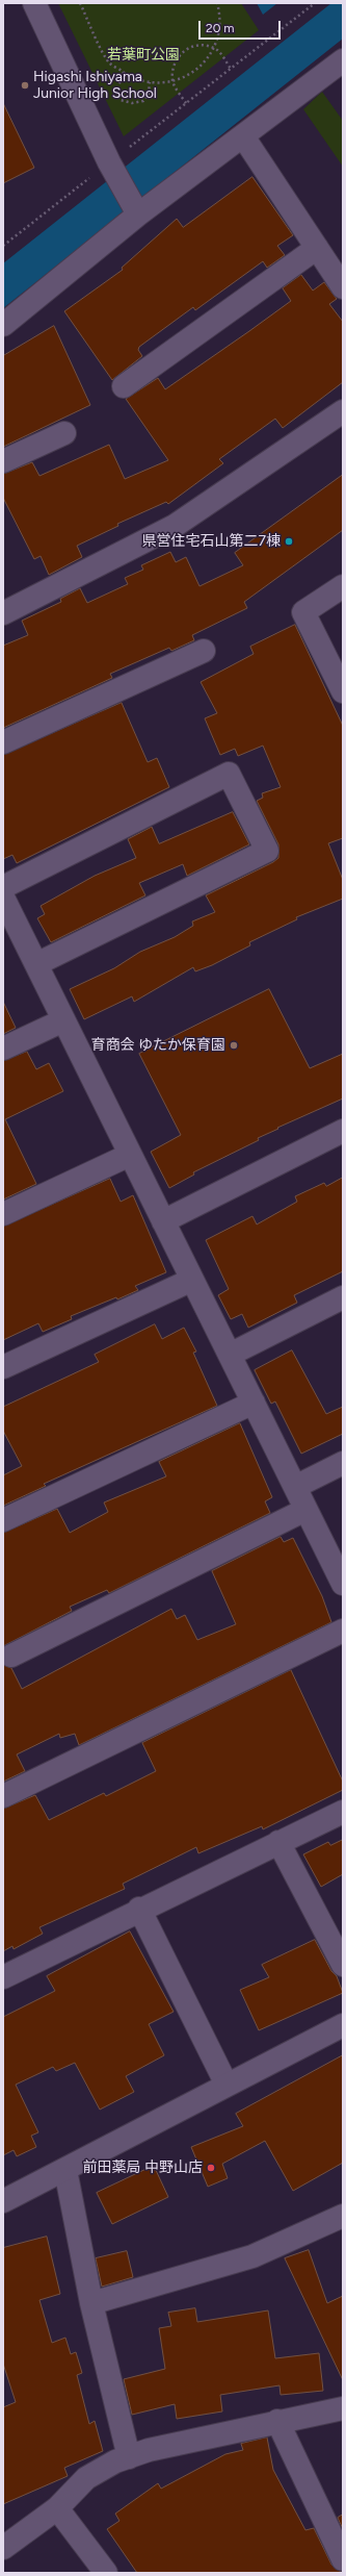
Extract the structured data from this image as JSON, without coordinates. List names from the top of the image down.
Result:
{
  "parks": ["若葉町公園"],
  "places": [
    "Higashi Ishiyama Junior High School",
    "県営住宅石山第二7棟",
    "育商会 ゆたか保育園",
    "前田薬局 中野山店"
  ],
  "scale_bar": "20 m"
}
